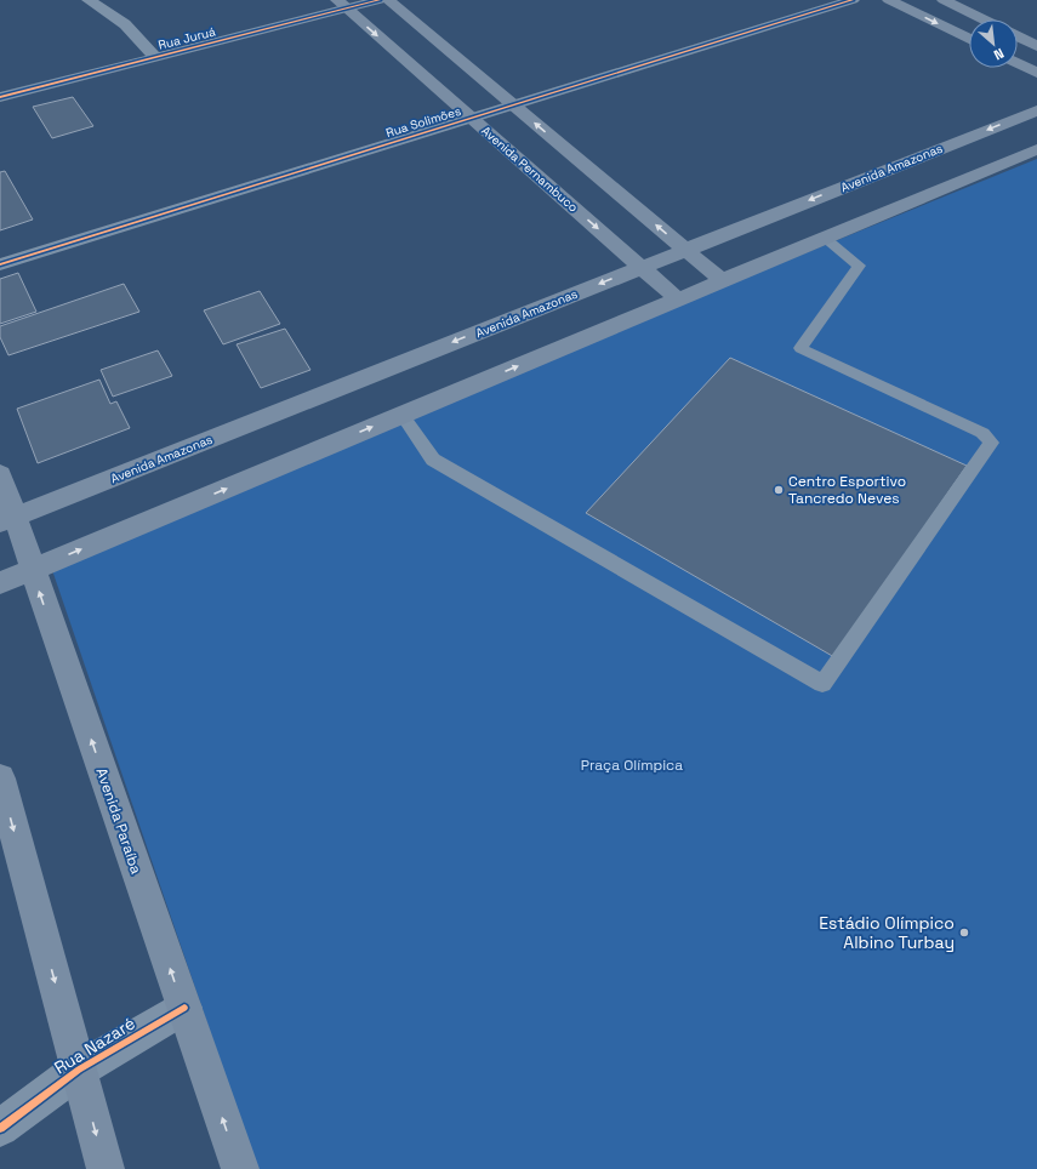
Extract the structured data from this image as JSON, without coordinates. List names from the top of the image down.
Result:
{
  "streets": {
    "main road": ["Avenida Amazonas", "Avenida Pernambuco", "Avenida Paraíba"],
    "street": ["Rua Juruá", "Rua Solimões", "Rua Nazaré"]
  },
  "crossings": [
    ["Rua Juruá", "Avenida Pernambuco"],
    ["Rua Solimões", "Avenida Pernambuco"],
    ["Avenida Amazonas", "Avenida Pernambuco"],
    ["Avenida Amazonas", "Avenida Paraíba"],
    ["Avenida Paraíba", "Rua Nazaré"]
  ],
  "parks": ["Praça Olímpica"],
  "places": ["Centro Esportivo Tancredo Neves", "Estádio Olímpico Albino Turbay"],
  "north": "bottom right"
}
